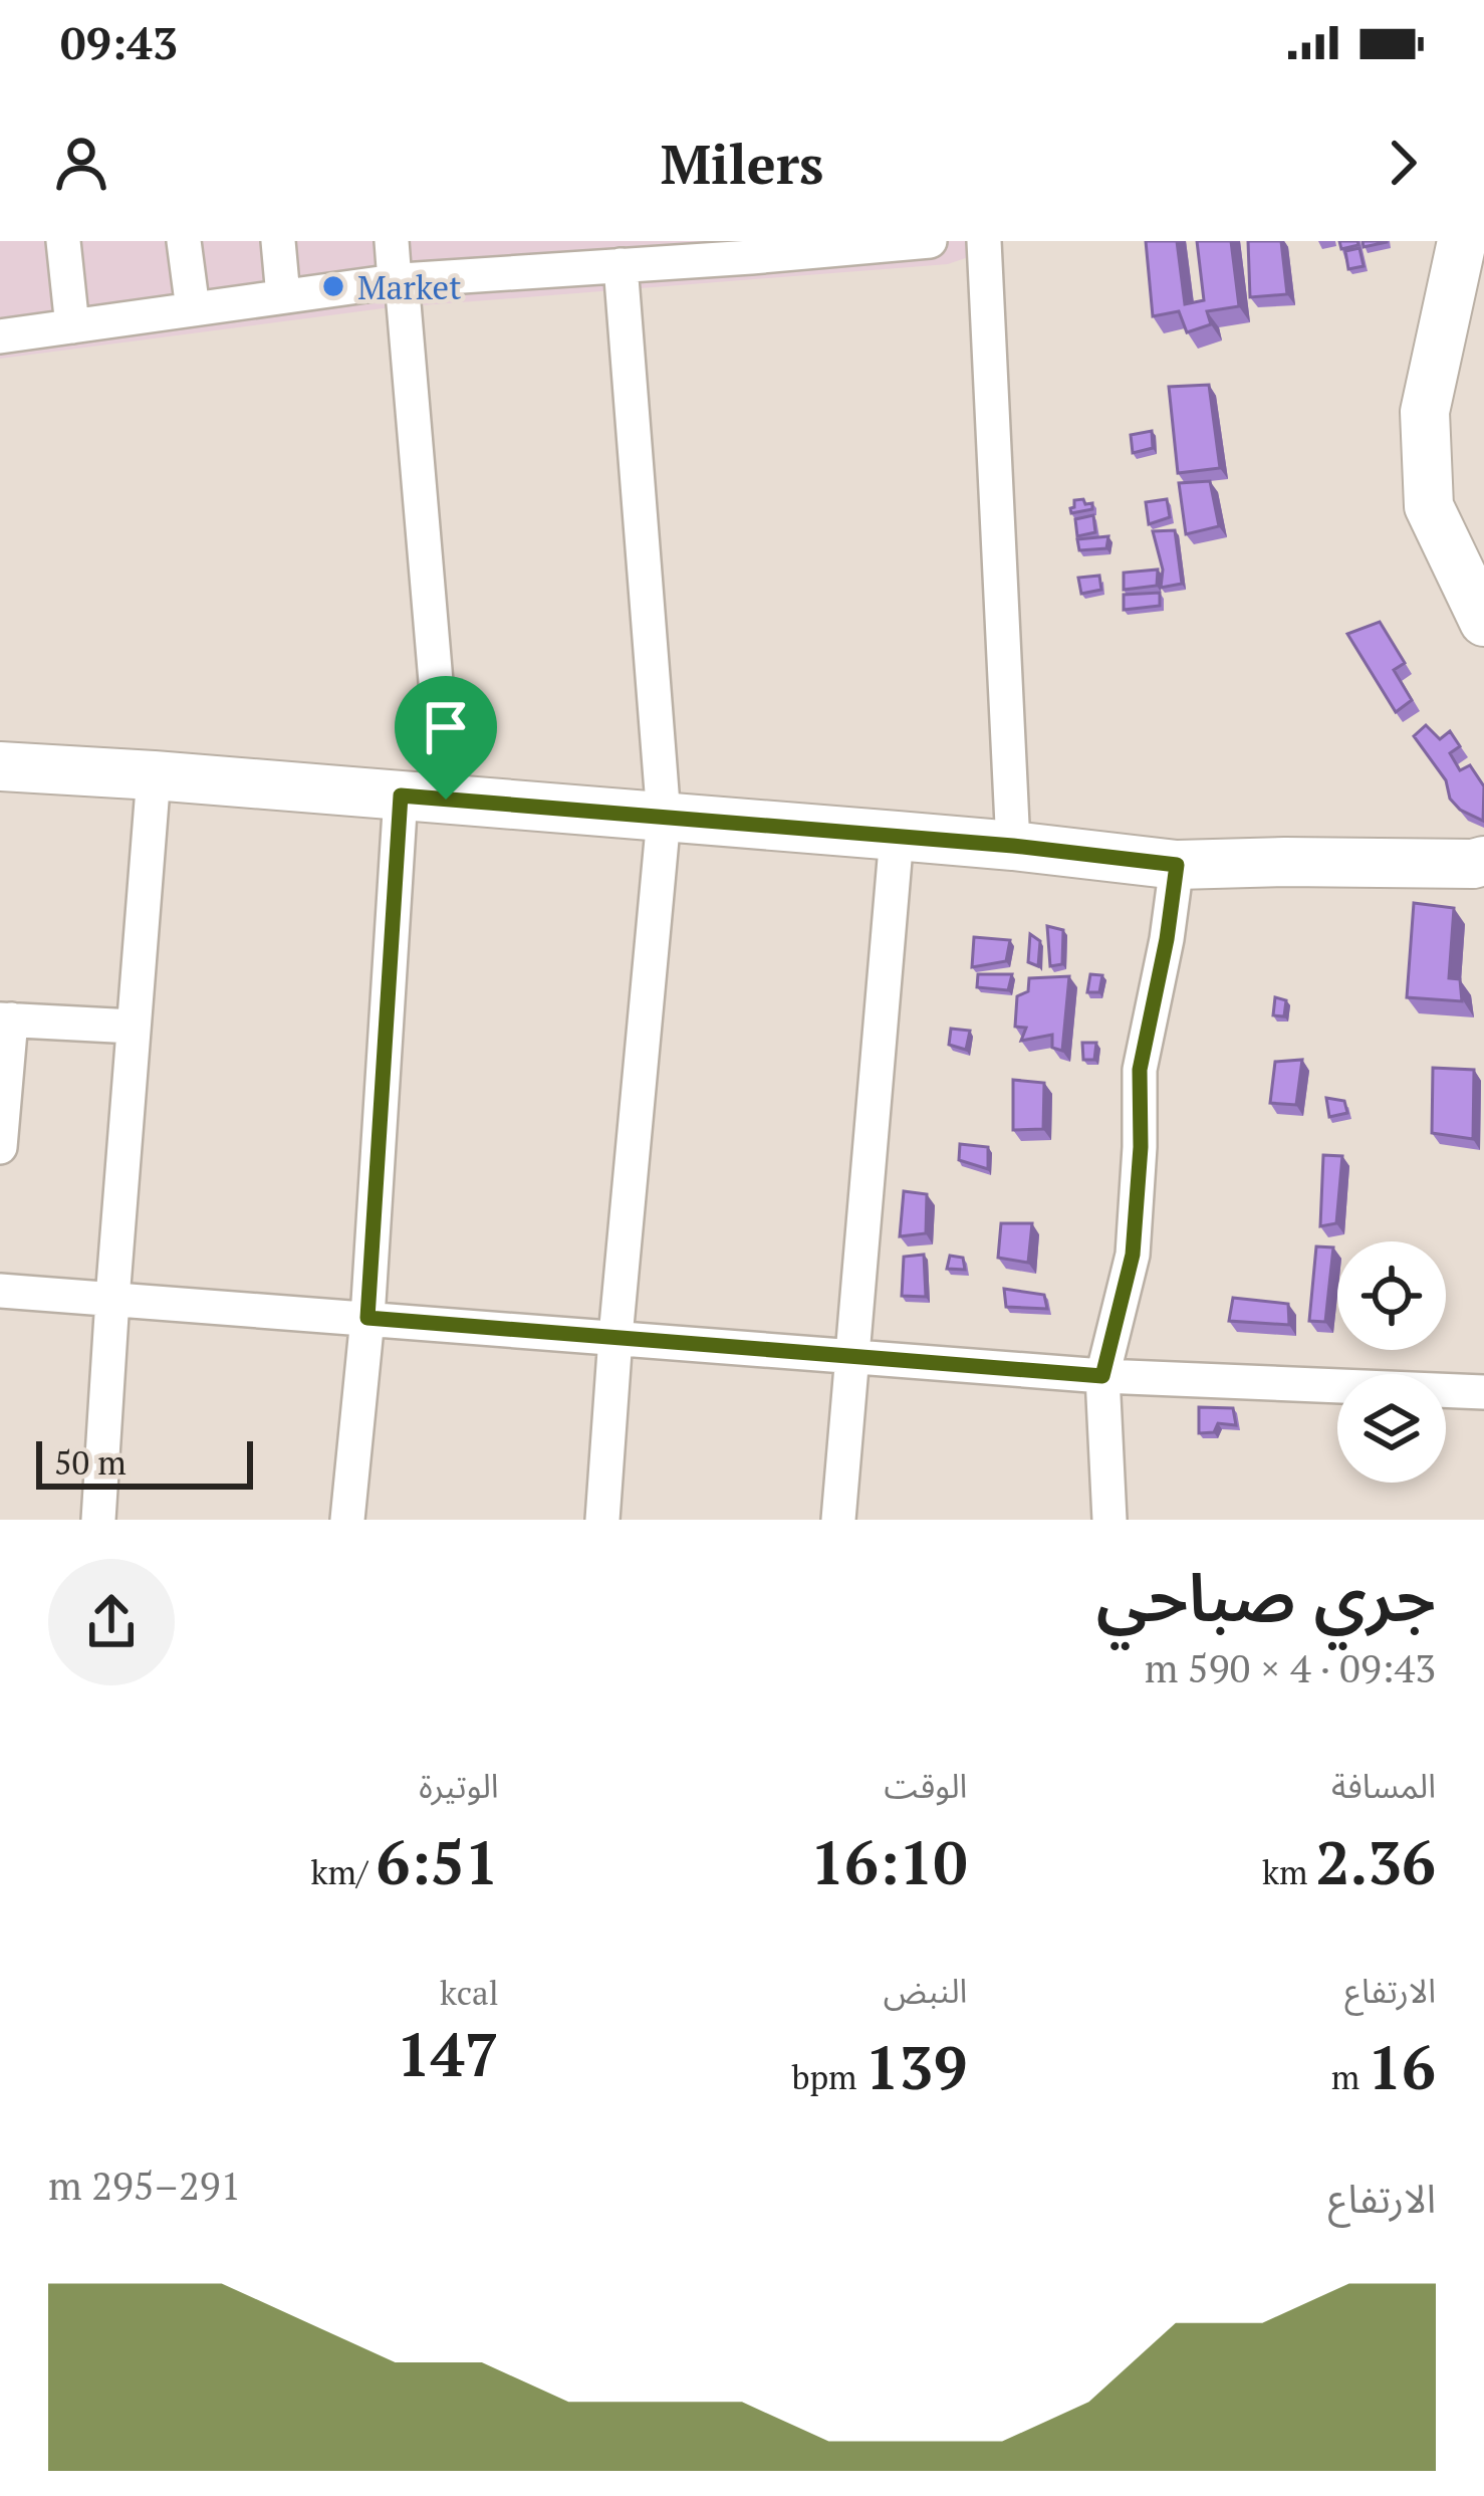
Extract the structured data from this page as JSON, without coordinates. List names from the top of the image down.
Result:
{
  "places": ["Market"],
  "scale_bar": "50 m",
  "page": {
    "status": "09:43",
    "header": "Milers",
    "scale": "50 m",
    "heading": ["جري صباحي", "09:43 · 4 × 590 m"],
    "stats": [
      ["المسافة", "2.36 km"],
      ["الوقت", "16:10"],
      ["الوتيرة", "6:51 /km"],
      ["الارتفاع", "16 m"],
      ["النبض", "139 bpm"],
      ["kcal", "147"]
    ],
    "chart": ["الارتفاع", "291–295 m"]
  }
}
